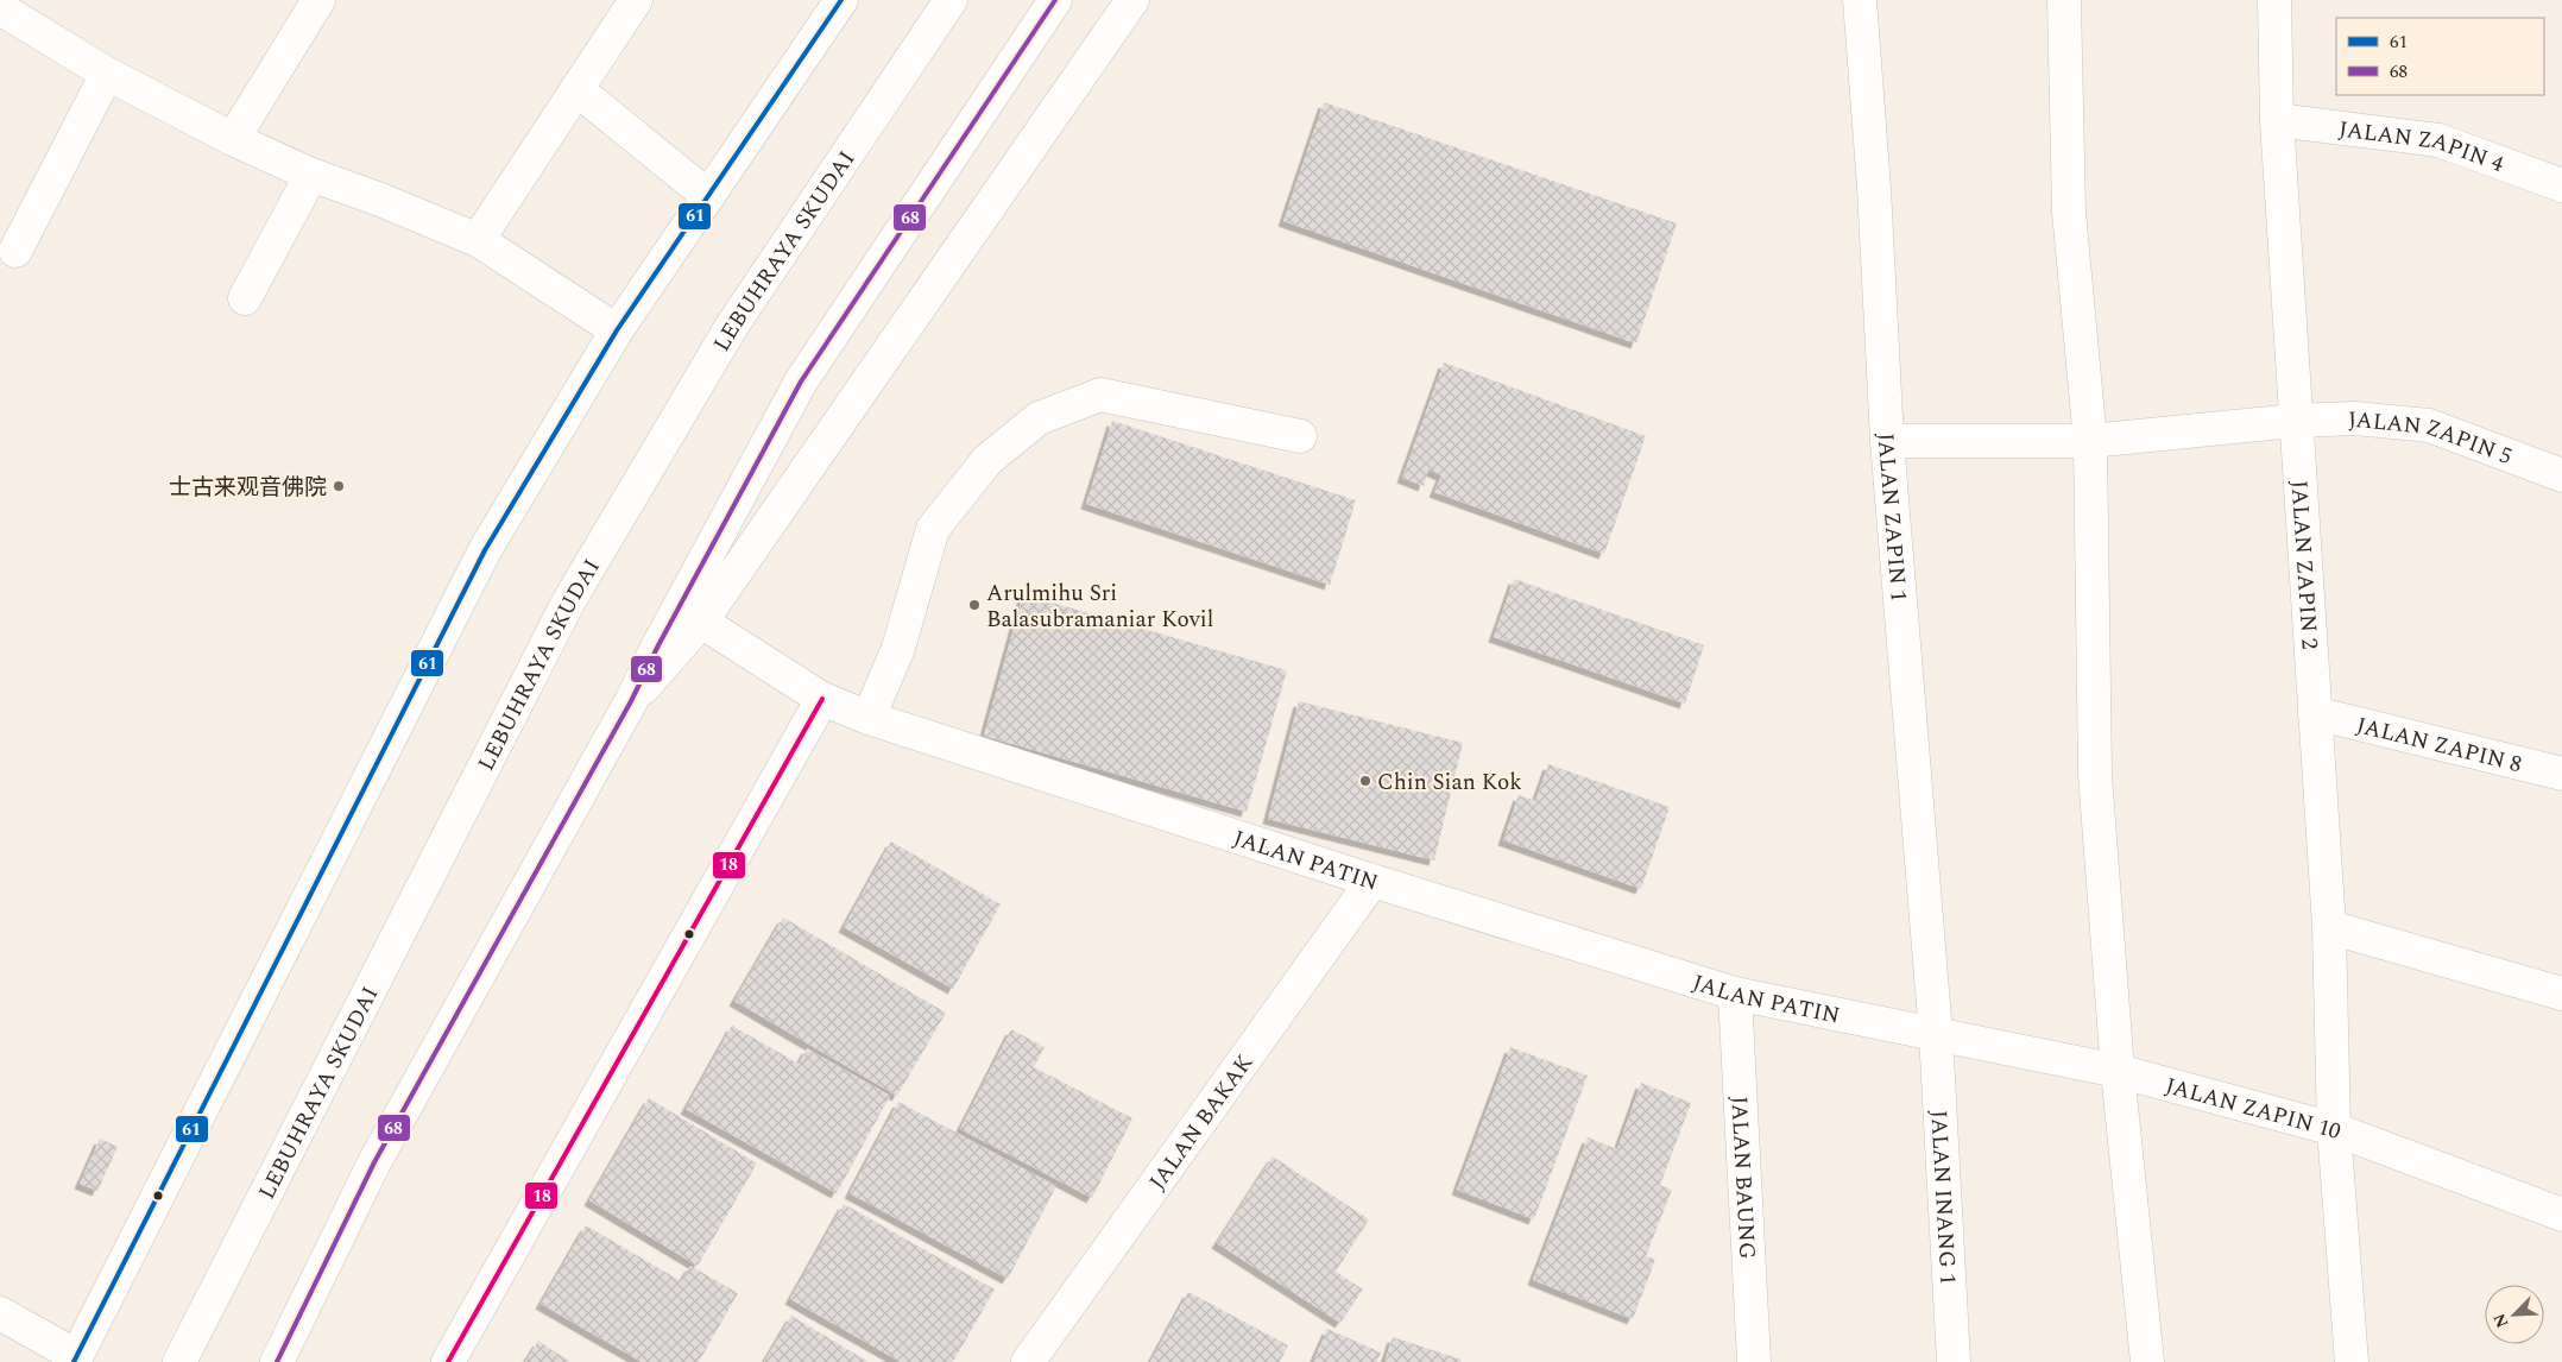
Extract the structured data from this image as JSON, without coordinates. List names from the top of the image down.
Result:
{
  "streets": {
    "main road": [
      "JALAN ZAPIN 4",
      "LEBUHRAYA SKUDAI",
      "JALAN ZAPIN 5",
      "JALAN ZAPIN 1",
      "JALAN ZAPIN 2",
      "JALAN ZAPIN 8",
      "JALAN PATIN",
      "JALAN ZAPIN 10",
      "JALAN BAKAK",
      "JALAN BAUNG",
      "JALAN INANG 1"
    ]
  },
  "crossings": [
    ["JALAN ZAPIN 4", "JALAN ZAPIN 2"],
    ["JALAN ZAPIN 5", "JALAN ZAPIN 1"],
    ["JALAN ZAPIN 5", "JALAN ZAPIN 2"],
    ["JALAN ZAPIN 1", "JALAN PATIN"],
    ["JALAN ZAPIN 1", "JALAN ZAPIN 10"],
    ["JALAN ZAPIN 1", "JALAN INANG 1"],
    ["JALAN ZAPIN 2", "JALAN ZAPIN 8"],
    ["JALAN ZAPIN 2", "JALAN ZAPIN 10"],
    ["JALAN PATIN", "JALAN ZAPIN 10"],
    ["JALAN PATIN", "JALAN BAKAK"],
    ["JALAN PATIN", "JALAN BAUNG"],
    ["JALAN PATIN", "JALAN INANG 1"],
    ["JALAN ZAPIN 10", "JALAN INANG 1"]
  ],
  "places": ["士古来观音佛院", "Arulmihu Sri Balasubramaniar Kovil", "Chin Sian Kok"],
  "lines": ["transit line 61", "transit line 68", "transit line 18"],
  "legend": ["61", "68"],
  "north": "bottom left"
}
